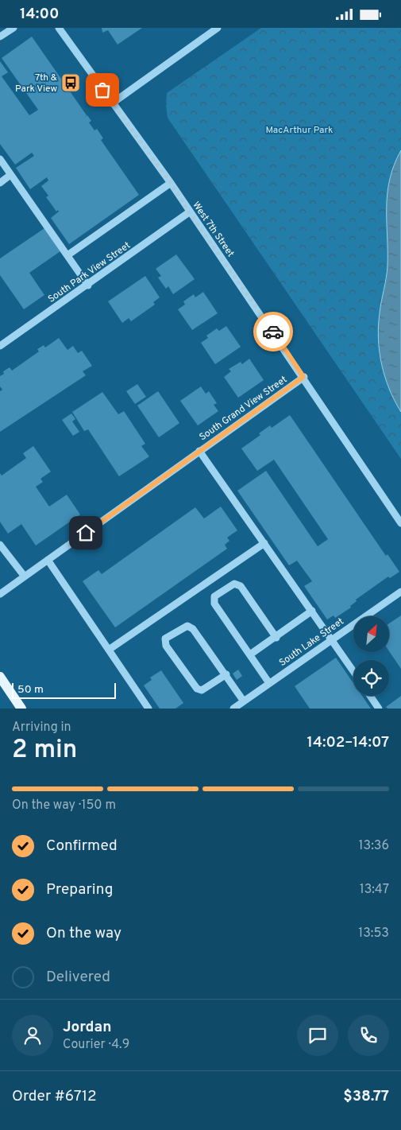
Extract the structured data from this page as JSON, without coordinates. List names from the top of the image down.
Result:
{
  "streets": {
    "street": [
      "West 7th Street",
      "South Park View Street",
      "South Grand View Street",
      "South Lake Street"
    ]
  },
  "crossings": [
    ["West 7th Street", "South Park View Street"],
    ["West 7th Street", "South Grand View Street"]
  ],
  "parks": ["MacArthur Park"],
  "places": {
    "bus stop": ["7th & Park View"]
  },
  "scale_bar": "50 m",
  "north": "top right",
  "page": {
    "status": "14:00",
    "scale": "50 m",
    "heading": ["2 min", "Arriving in", "14:02–14:07"],
    "panel": [
      "Jordan",
      "Courier · 4.9",
      "Order #6712",
      "$38.77"
    ],
    "bar": "On the way · 150 m",
    "list": [
      ["Confirmed", "13:36"],
      ["Preparing", "13:47"],
      ["On the way", "13:53"],
      "Delivered"
    ]
  }
}
